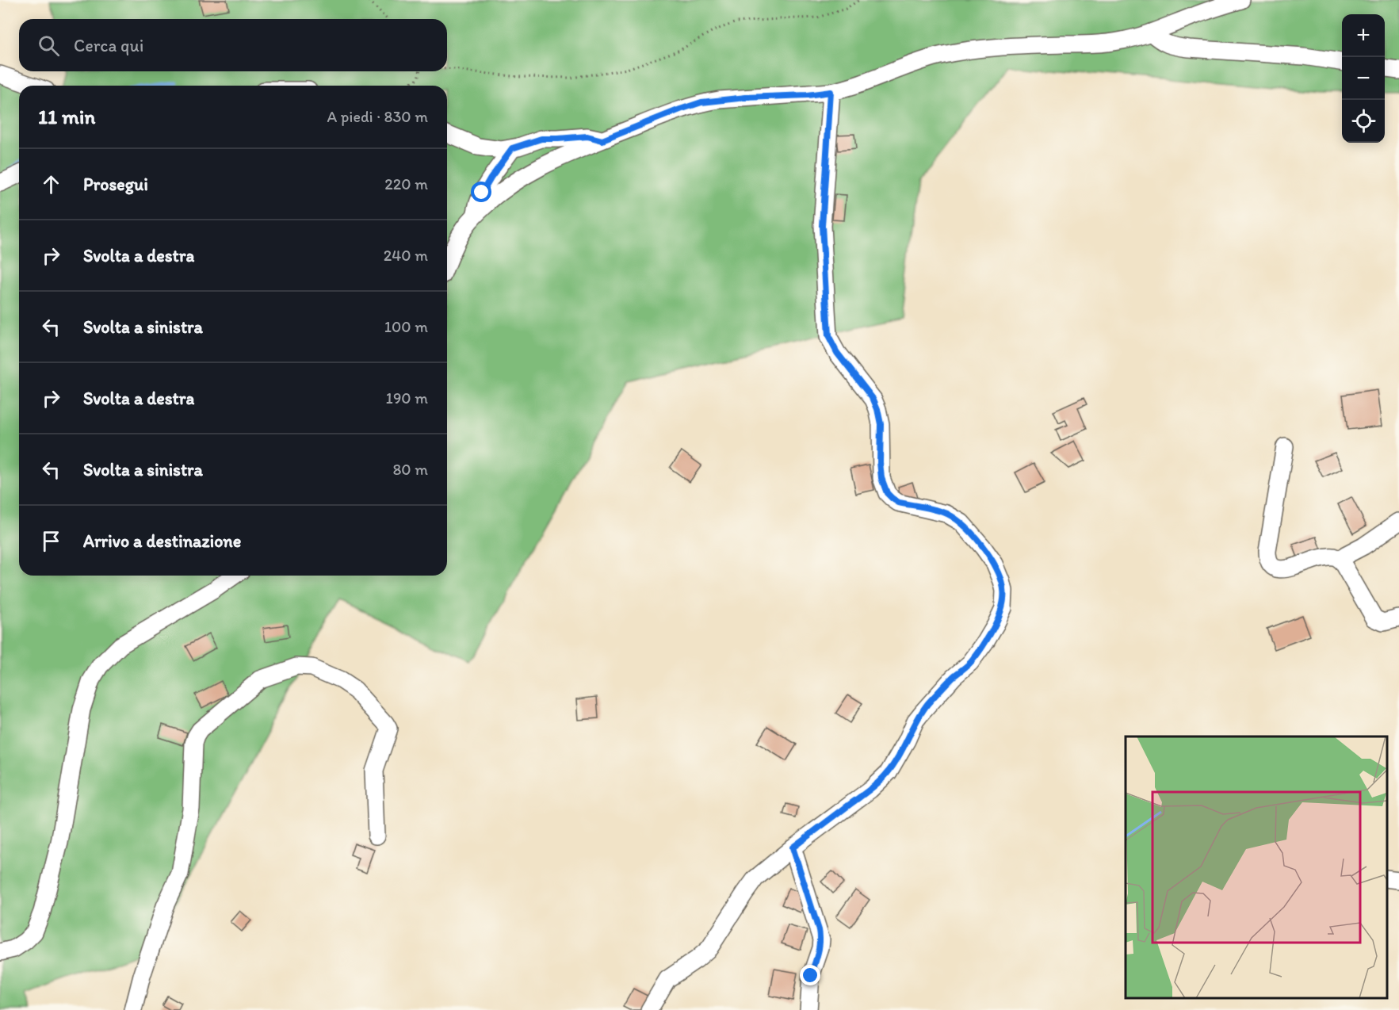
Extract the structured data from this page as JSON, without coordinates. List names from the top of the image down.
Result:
{
  "page": {
    "map_buttons": ["+", "−"],
    "search": "Cerca qui",
    "heading": ["11 min", "A piedi · 830 m"],
    "list": [
      ["Prosegui", "220 m"],
      ["Svolta a destra", "240 m"],
      ["Svolta a sinistra", "100 m"],
      ["Svolta a destra", "190 m"],
      ["Svolta a sinistra", "80 m"],
      "Arrivo a destinazione"
    ]
  }
}
